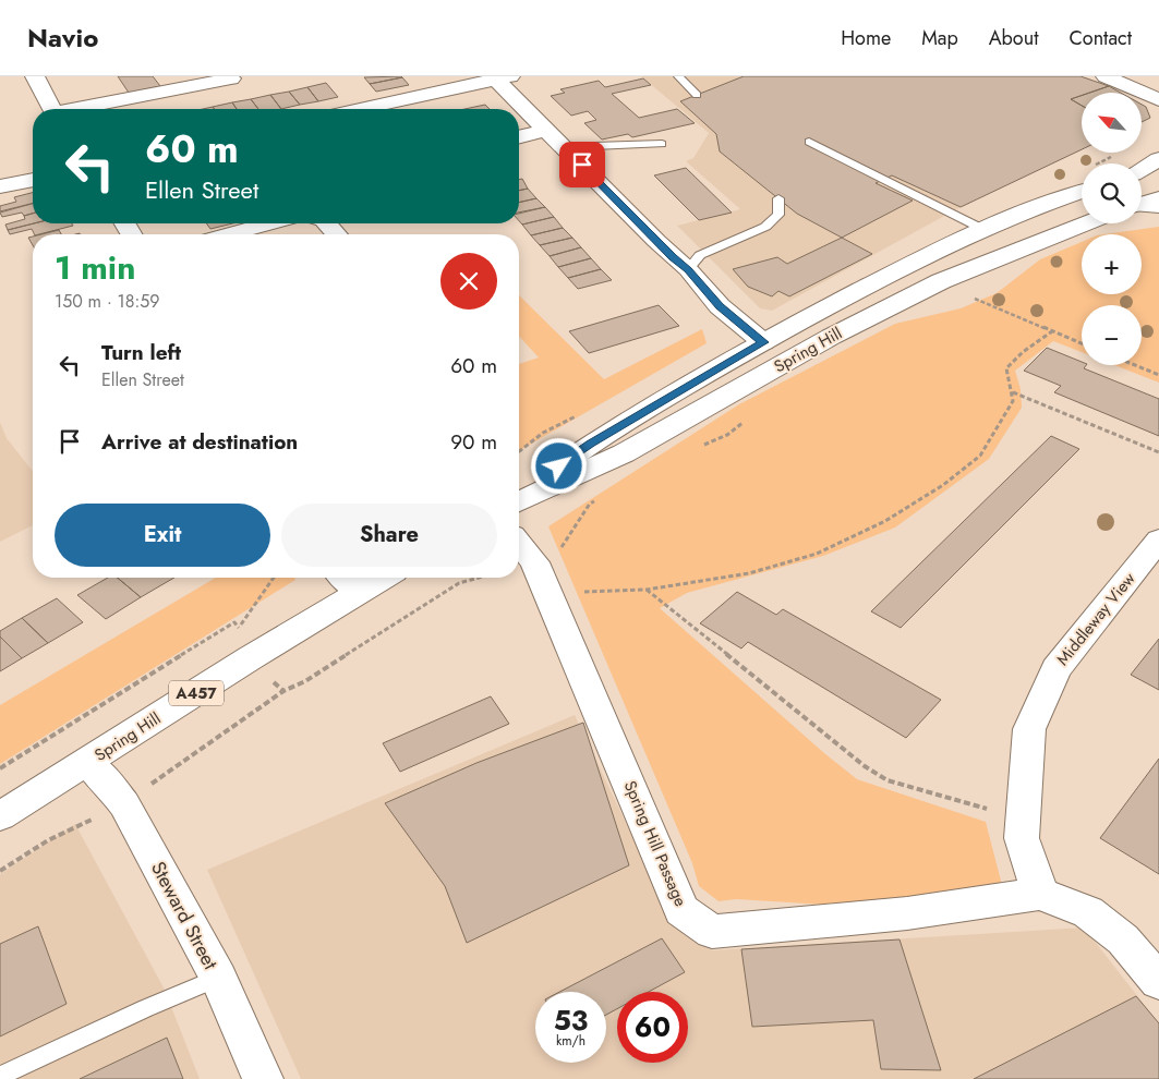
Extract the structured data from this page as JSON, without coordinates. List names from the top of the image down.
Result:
{
  "streets": {
    "main road": [
      "Spring Hill",
      "Middleway View",
      "A457",
      "Spring Hill Passage",
      "Steward Street"
    ]
  },
  "crossings": [
    ["Spring Hill", "Steward Street"],
    ["Middleway View", "Spring Hill Passage"]
  ],
  "north": "top left",
  "page": {
    "header": "Navio",
    "nav": [
      "Home",
      "Map",
      "About",
      "Contact"
    ],
    "map_buttons": ["+", "−"],
    "turn": ["60 m", "Ellen Street"],
    "heading": ["1 min", "150 m · 18:59"],
    "list": [
      {
        "name": "Turn left",
        "note": "Ellen Street",
        "value": "60 m"
      },
      {
        "name": "Arrive at destination",
        "value": "90 m"
      }
    ],
    "buttons": ["Exit", "Share"],
    "speed": "53 km/h",
    "limit": "60"
  }
}
